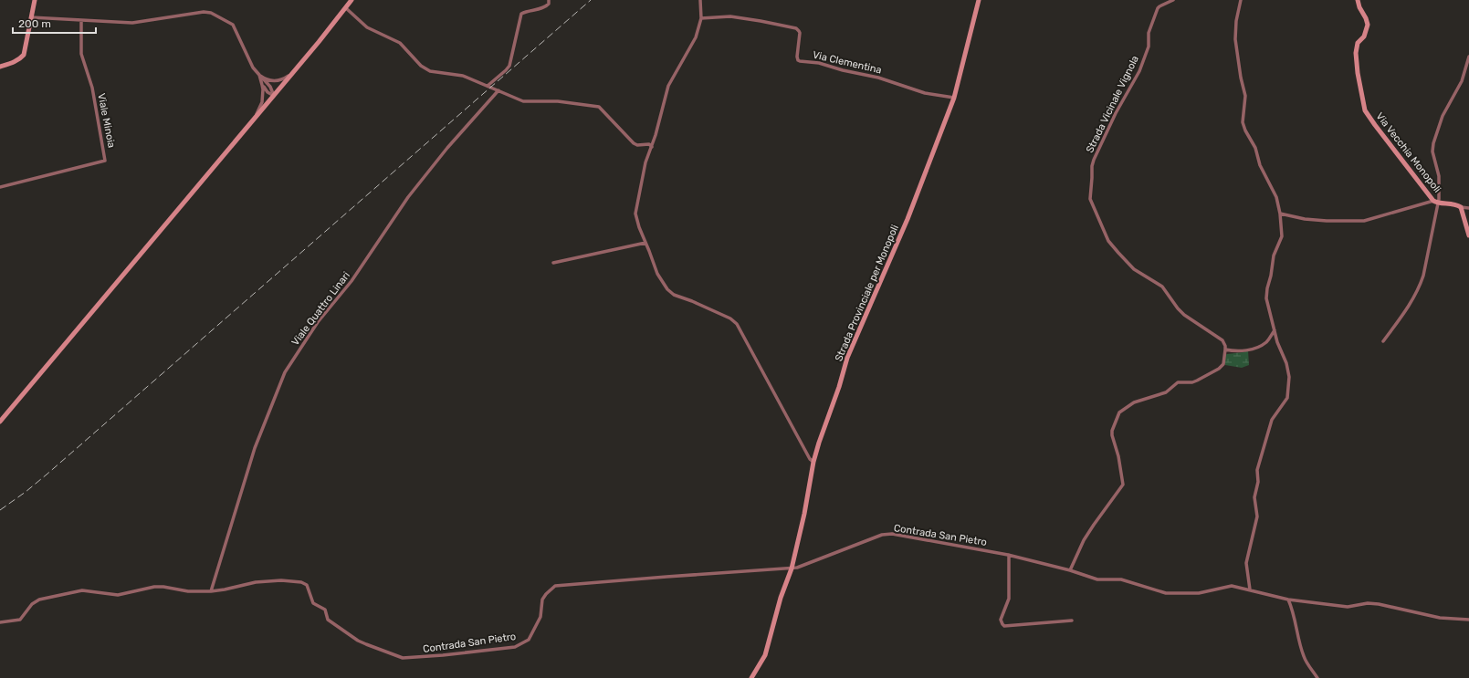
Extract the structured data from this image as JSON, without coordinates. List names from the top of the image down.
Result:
{
  "streets": {
    "street": [
      "Via Clementina",
      "Strada Vicinale Vignola",
      "Viale Minoia",
      "Via Vecchia Monopoli",
      "Strada Provinciale per Monopoli",
      "Viale Quattro Linari",
      "Contrada San Pietro"
    ]
  },
  "crossings": [
    ["Via Clementina", "Strada Provinciale per Monopoli"],
    ["Strada Provinciale per Monopoli", "Contrada San Pietro"],
    ["Viale Quattro Linari", "Contrada San Pietro"]
  ],
  "scale_bar": "200 m"
}
